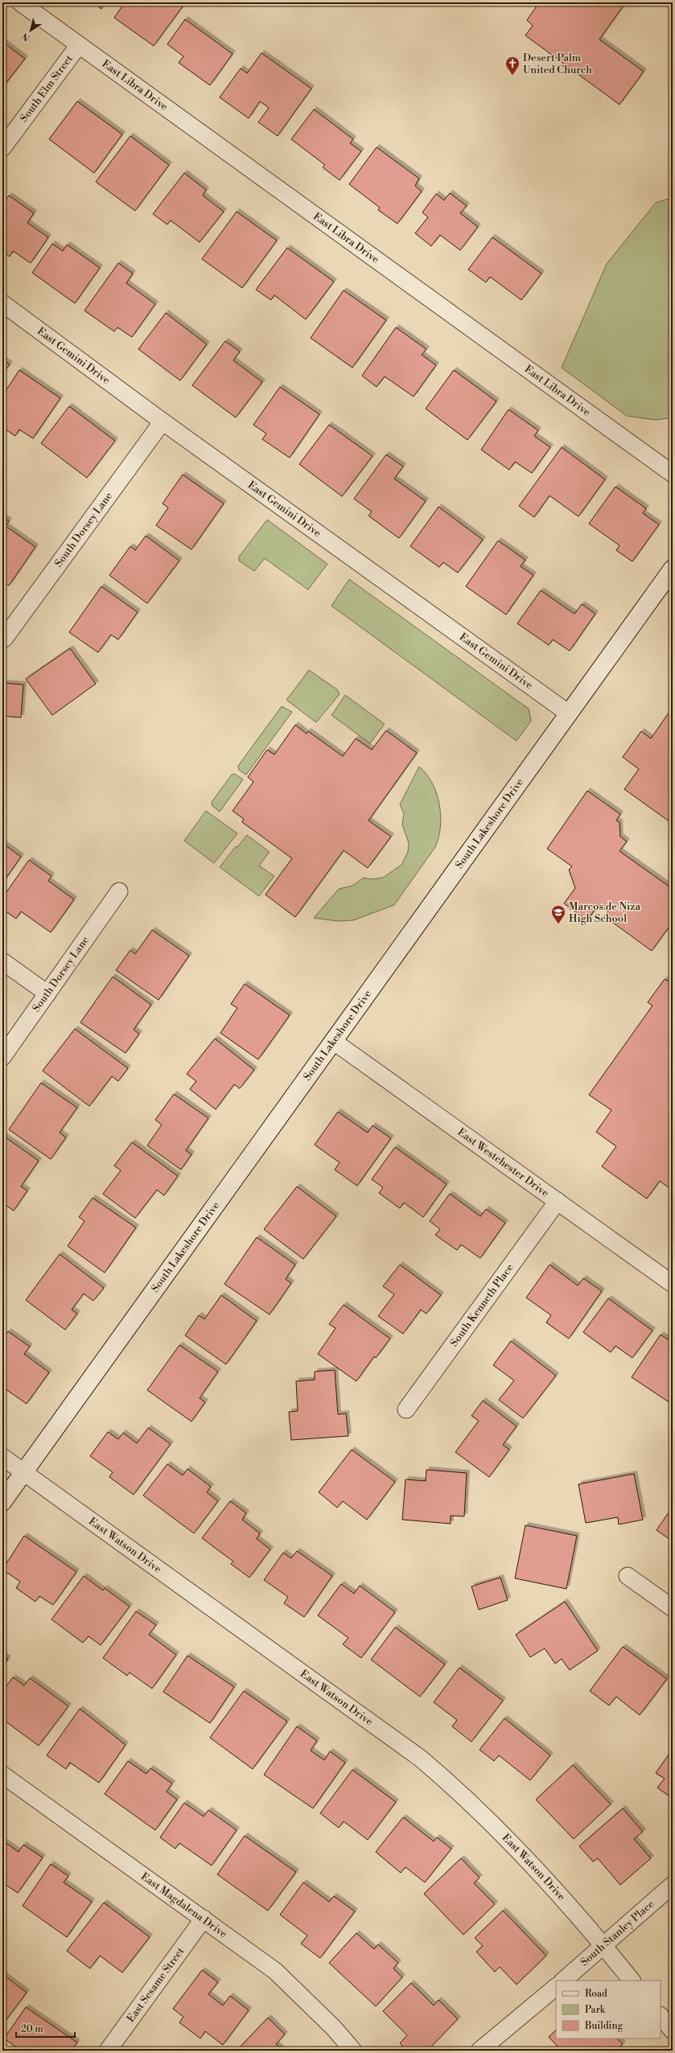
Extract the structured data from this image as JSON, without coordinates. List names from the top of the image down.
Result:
{
  "streets": {
    "street": [
      "East Libra Drive",
      "South Elm Street",
      "East Gemini Drive",
      "South Dorsey Lane",
      "South Lakeshore Drive",
      "East Westchester Drive",
      "South Kenneth Place",
      "East Watson Drive",
      "East Magdalena Drive",
      "South Stanley Place",
      "East Sesame Street"
    ]
  },
  "crossings": [
    ["East Libra Drive", "South Elm Street"],
    ["East Gemini Drive", "South Dorsey Lane"],
    ["East Gemini Drive", "South Lakeshore Drive"],
    ["South Lakeshore Drive", "East Westchester Drive"],
    ["South Lakeshore Drive", "East Watson Drive"],
    ["East Westchester Drive", "South Kenneth Place"],
    ["East Watson Drive", "South Stanley Place"],
    ["East Magdalena Drive", "East Sesame Street"]
  ],
  "places": {
    "church": ["Desert Palm United Church"],
    "school or university": ["Marcos de Niza High School"]
  },
  "legend": ["Road", "Park", "Building"],
  "scale_bar": "20 m",
  "north": "bottom left"
}
